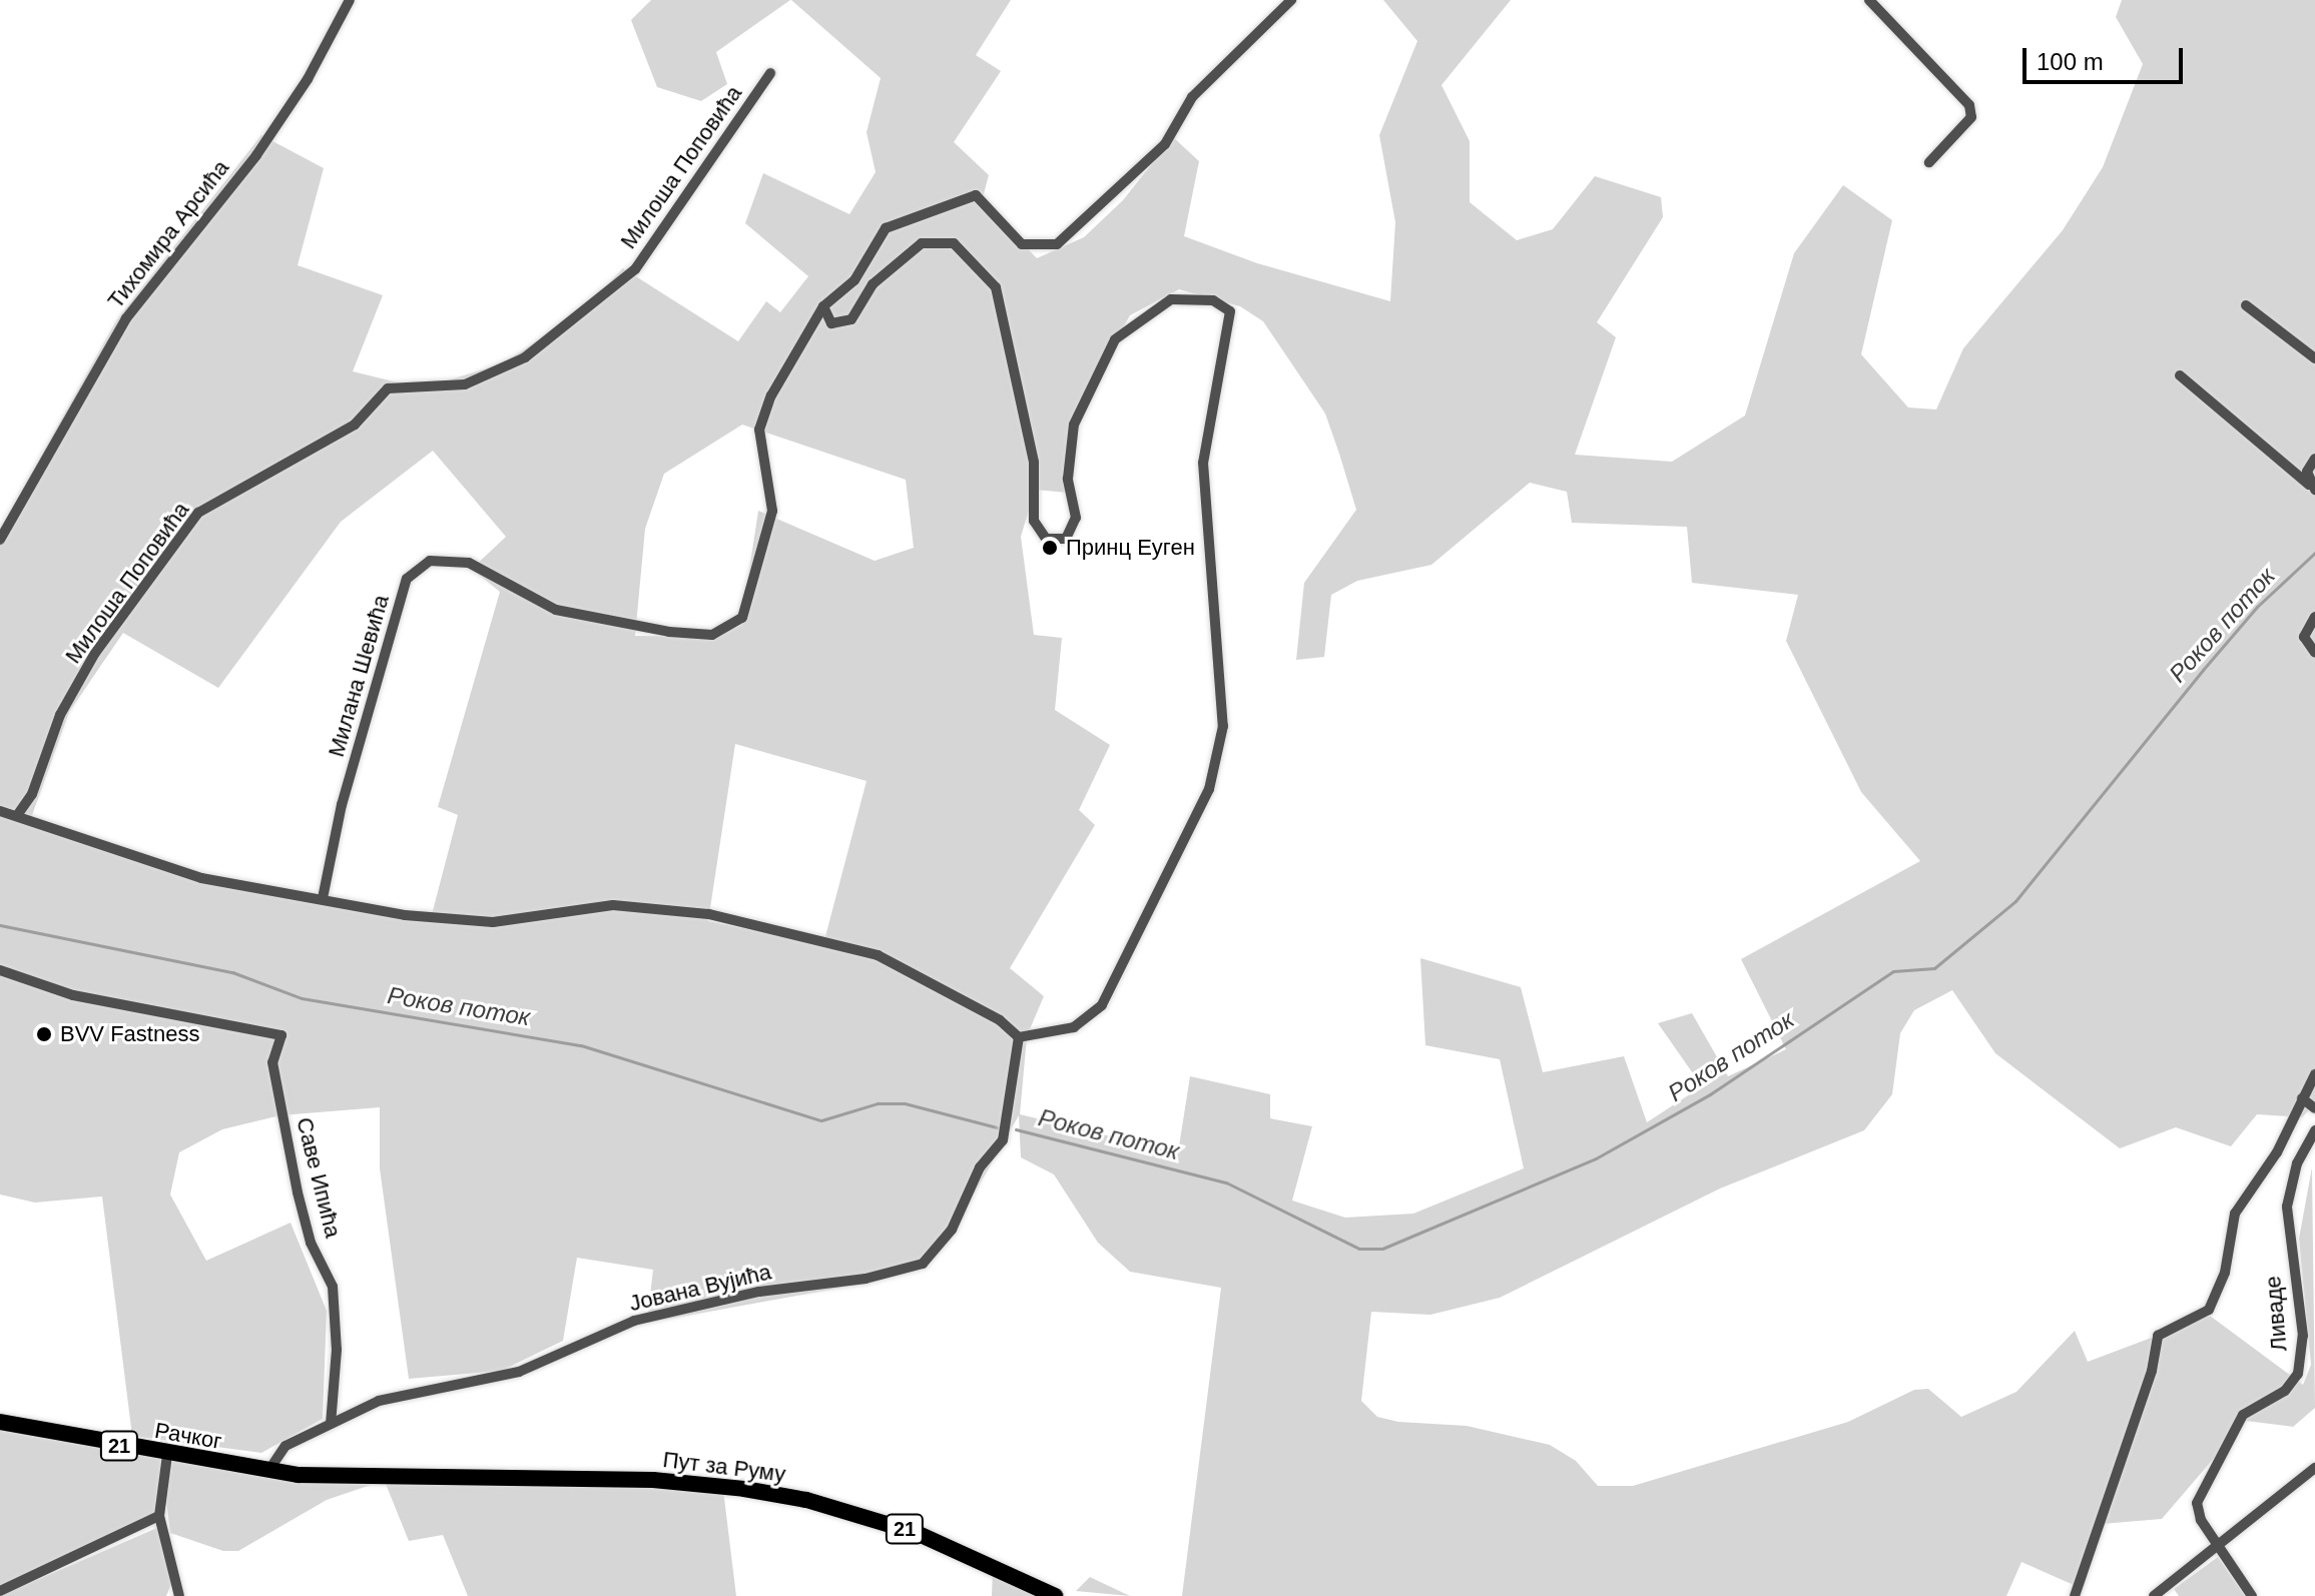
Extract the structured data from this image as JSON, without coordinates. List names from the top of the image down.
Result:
{
  "streets": {
    "main road": ["Рачког", "21", "Пут за Руму"],
    "street": [
      "Милоша Поповића",
      "Тихомира Арсића",
      "Милана Шевића",
      "Саве Ипића",
      "Јована Вујића",
      "Ливаде"
    ]
  },
  "crossings": [
    ["Саве Ипића", "Јована Вујића"],
    ["Јована Вујића", "Рачког"],
    ["Рачког", "Пут за Руму"]
  ],
  "water": ["Роков поток"],
  "places": ["Принц Еуген", "BVV Fastness"],
  "scale_bar": "100 m"
}
